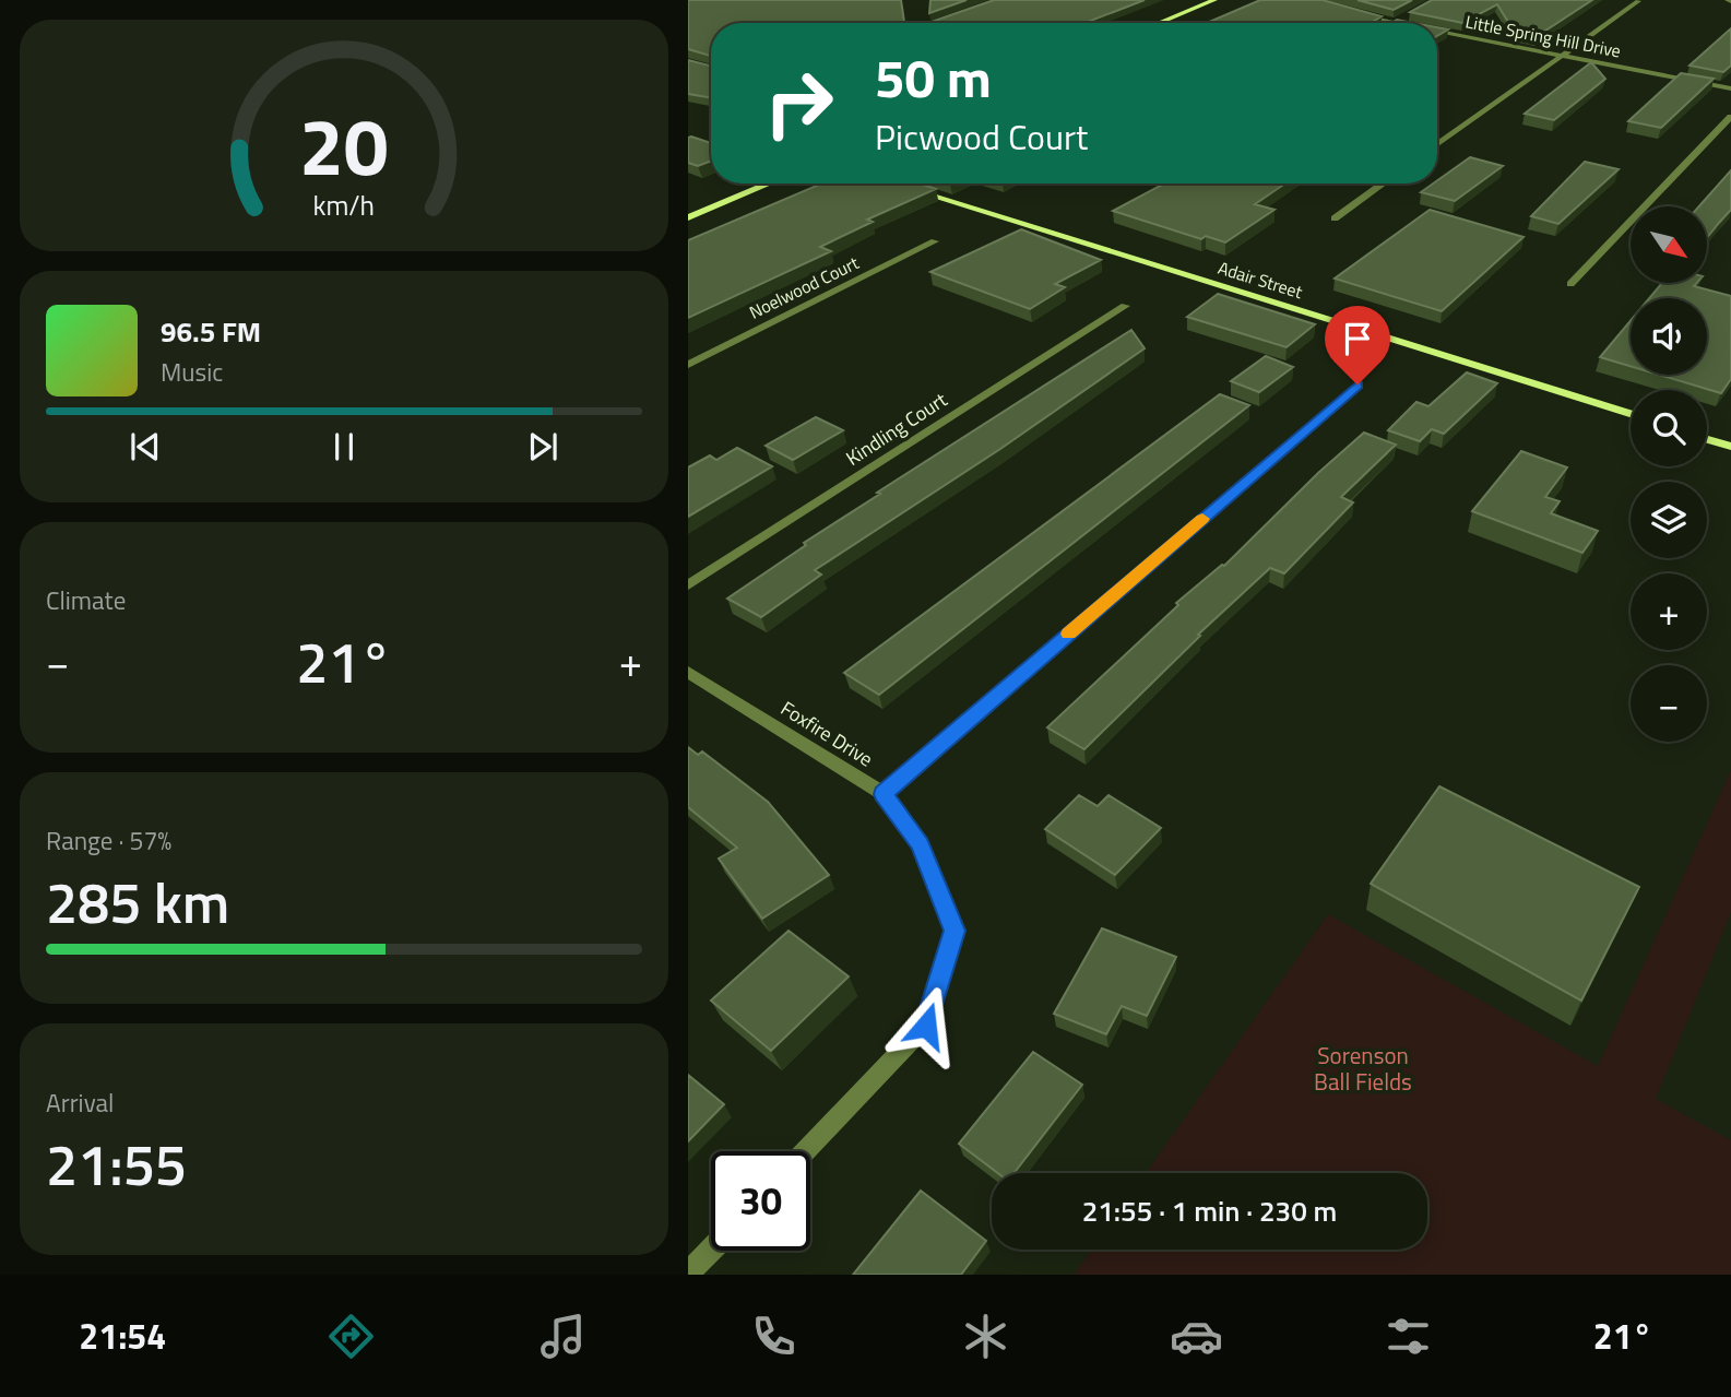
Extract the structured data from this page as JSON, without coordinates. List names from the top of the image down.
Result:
{
  "streets": {
    "street": [
      "Little Spring Hill Drive",
      "Adair Street",
      "Noelwood Court",
      "Kindling Court",
      "Foxfire Drive"
    ]
  },
  "parks": ["Sorenson Ball Fields"],
  "north": "bottom right",
  "page": {
    "turn": ["50 m", "Picwood Court"],
    "map_buttons": ["+", "−"],
    "song": ["96.5 FM", "Music"],
    "tile": [
      "Climate",
      ["Range · 57%", "285 km"],
      ["Arrival", "21:55"]
    ],
    "heat": ["−", "21°", "+"],
    "limit": "30",
    "trip": "21:55 · 1 min · 230 m",
    "tabs": ["21:54", "21°"],
    "gauge": ["20", "km/h"]
  }
}
